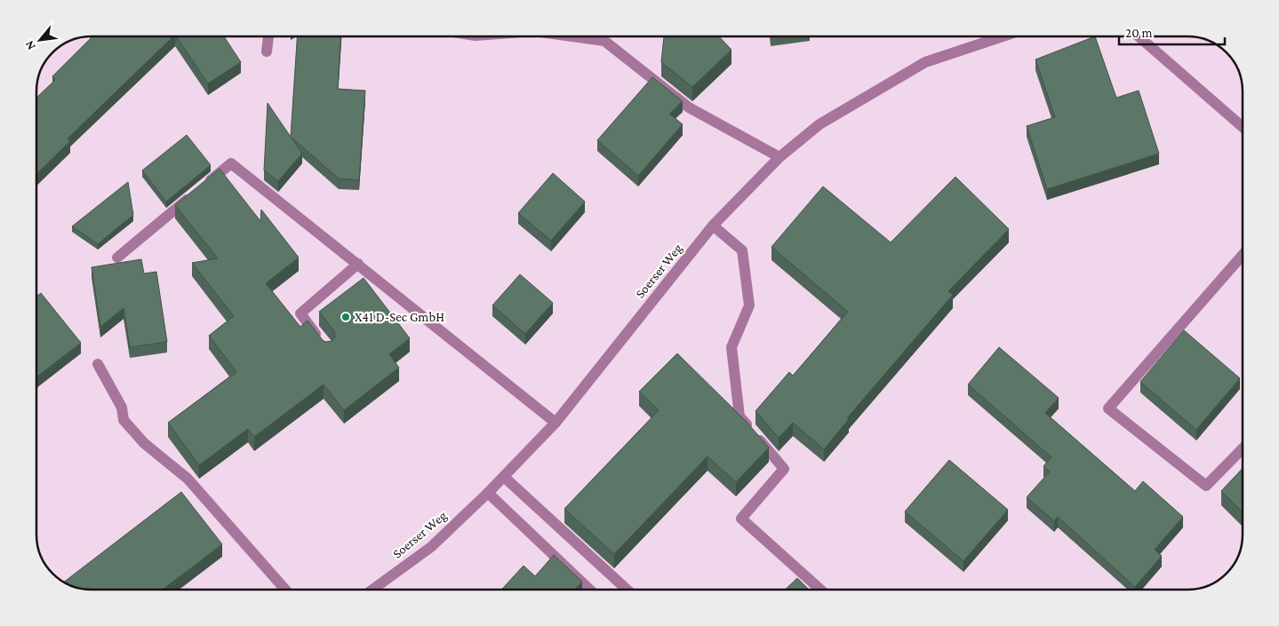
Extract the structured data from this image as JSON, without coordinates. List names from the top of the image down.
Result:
{
  "streets": {
    "street": ["Soerser Weg"]
  },
  "places": ["X41 D-Sec GmbH"],
  "scale_bar": "20 m",
  "north": "bottom left"
}
